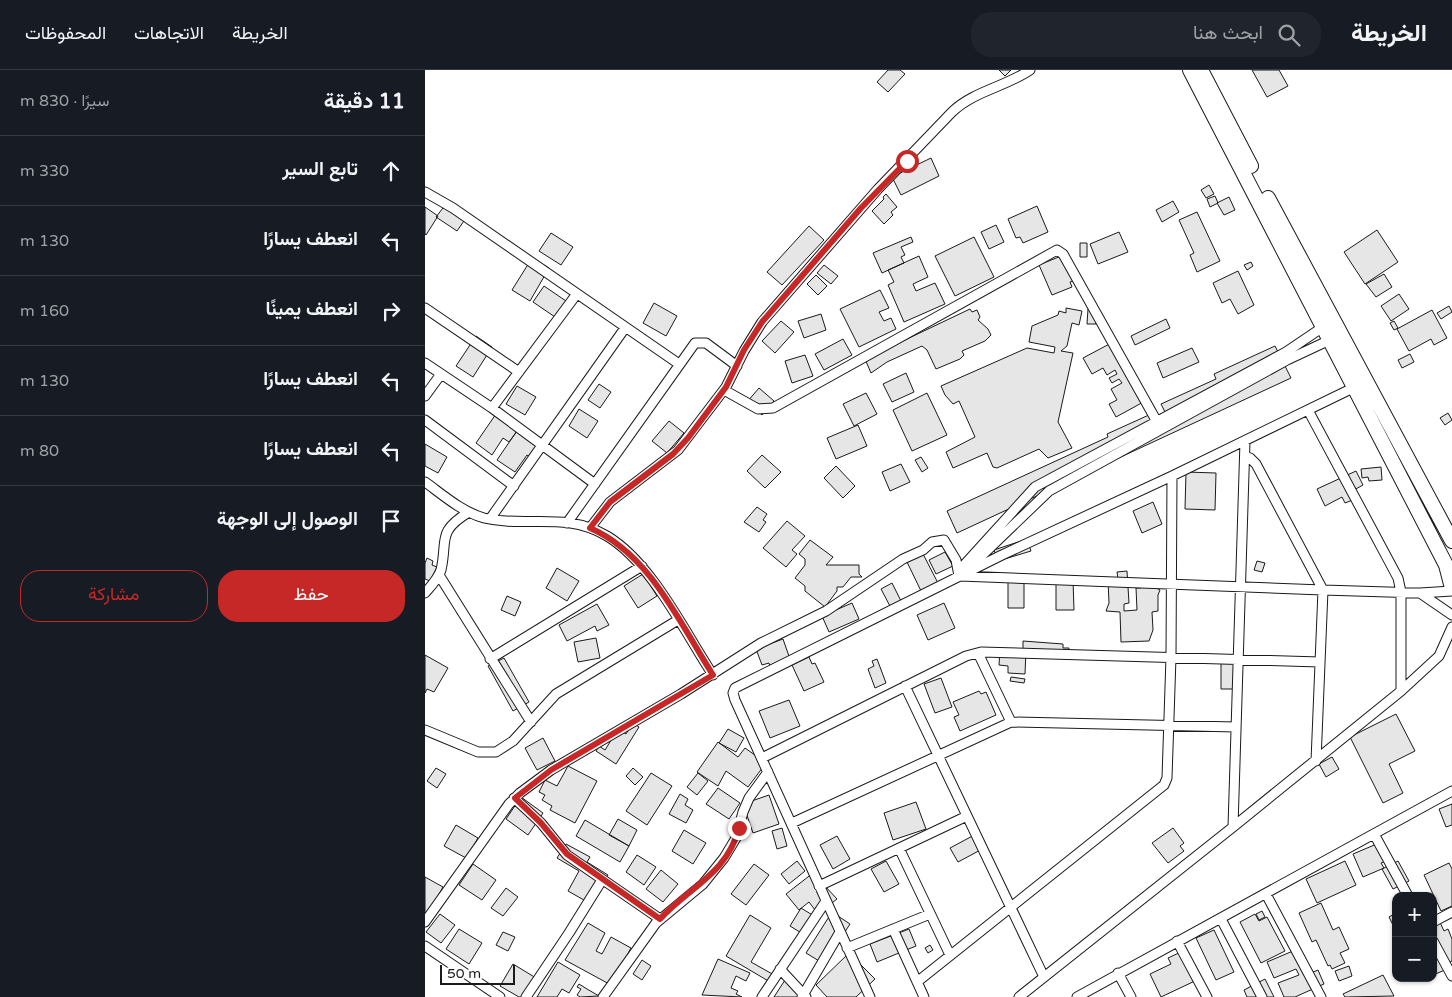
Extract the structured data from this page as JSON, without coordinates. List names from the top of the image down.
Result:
{
  "scale_bar": "50 m",
  "page": {
    "header": "الخريطة",
    "search": "ابحث هنا",
    "nav": ["الخريطة", "الاتجاهات", "المحفوظات"],
    "heading": ["11 دقيقة", "سيرًا · 830 m"],
    "list": [
      ["تابع السير", "330 m"],
      ["انعطف يسارًا", "130 m"],
      ["انعطف يمينًا", "160 m"],
      ["انعطف يسارًا", "130 m"],
      ["انعطف يسارًا", "80 m"],
      "الوصول إلى الوجهة"
    ],
    "buttons": ["حفظ", "مشاركة"],
    "map_buttons": ["+", "−"],
    "scale": "50 m"
  }
}
